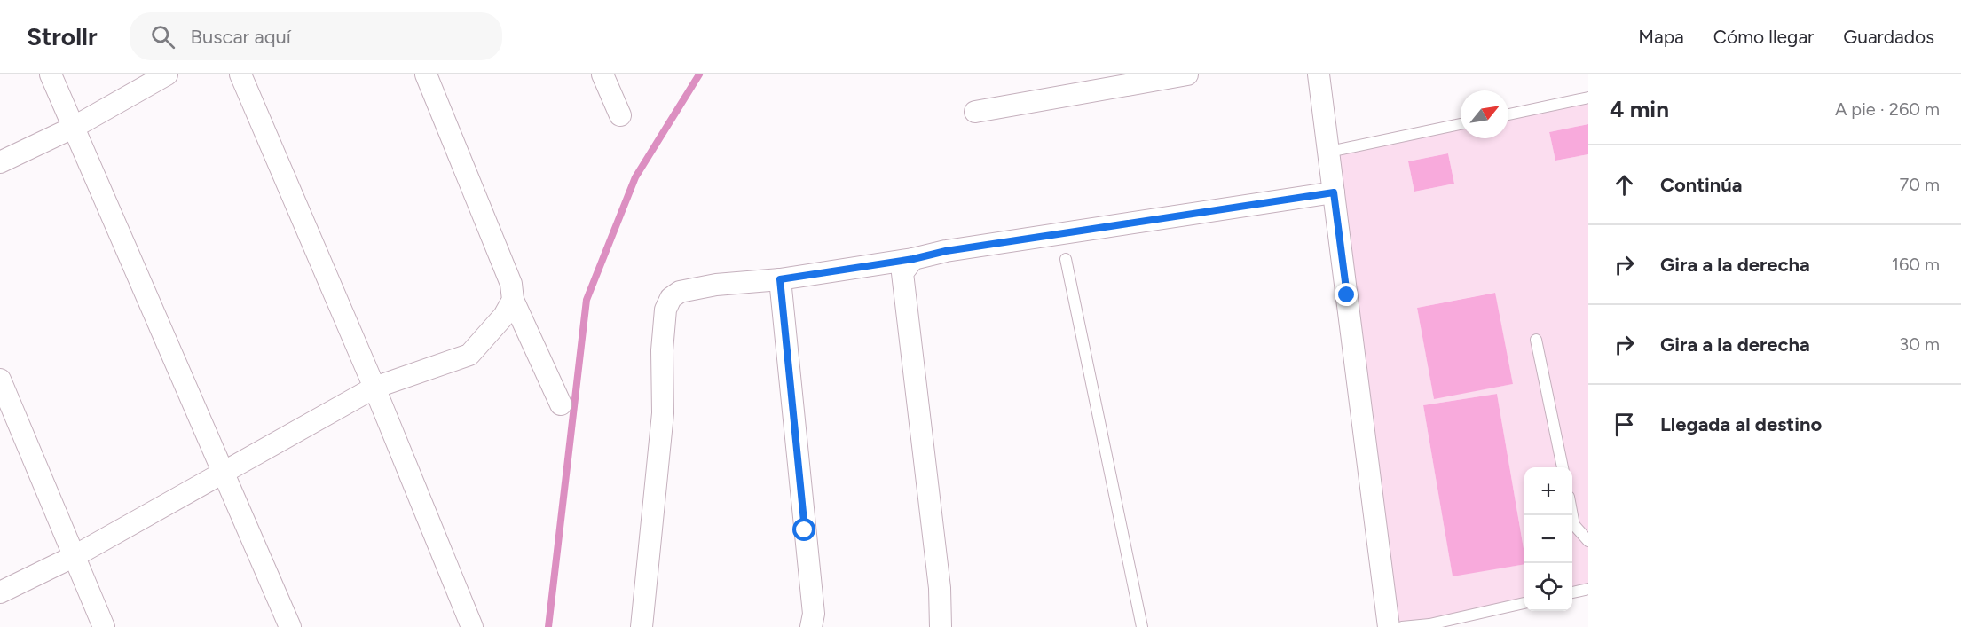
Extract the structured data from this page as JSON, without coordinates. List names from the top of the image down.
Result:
{
  "north": "top right",
  "page": {
    "header": "Strollr",
    "search": "Buscar aquí",
    "nav": ["Mapa", "Cómo llegar", "Guardados"],
    "heading": ["4 min", "A pie · 260 m"],
    "list": [
      ["Continúa", "70 m"],
      ["Gira a la derecha", "160 m"],
      ["Gira a la derecha", "30 m"],
      "Llegada al destino"
    ],
    "map_buttons": ["+", "−"]
  }
}
